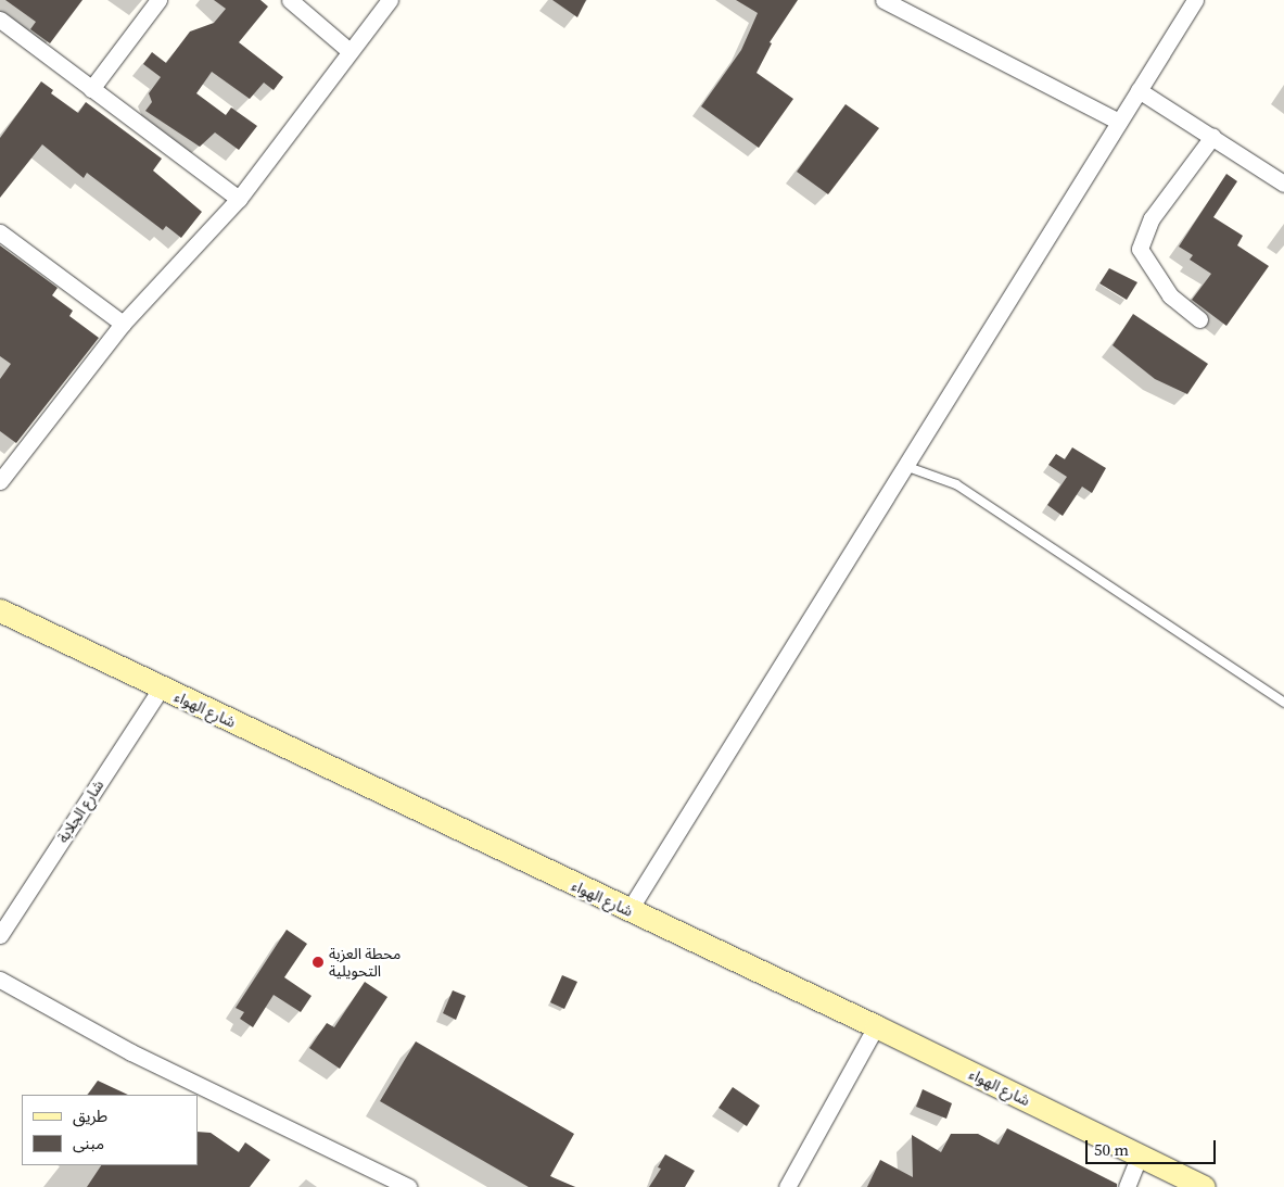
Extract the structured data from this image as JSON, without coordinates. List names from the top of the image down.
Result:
{
  "streets": {
    "street": ["شارع الهواء", "شارع الجلابة"]
  },
  "crossings": [
    ["شارع الهواء", "شارع الجلابة"]
  ],
  "places": ["محطة العزبة التحويلية"],
  "legend": ["طريق", "مبنى"],
  "scale_bar": "50 m"
}
